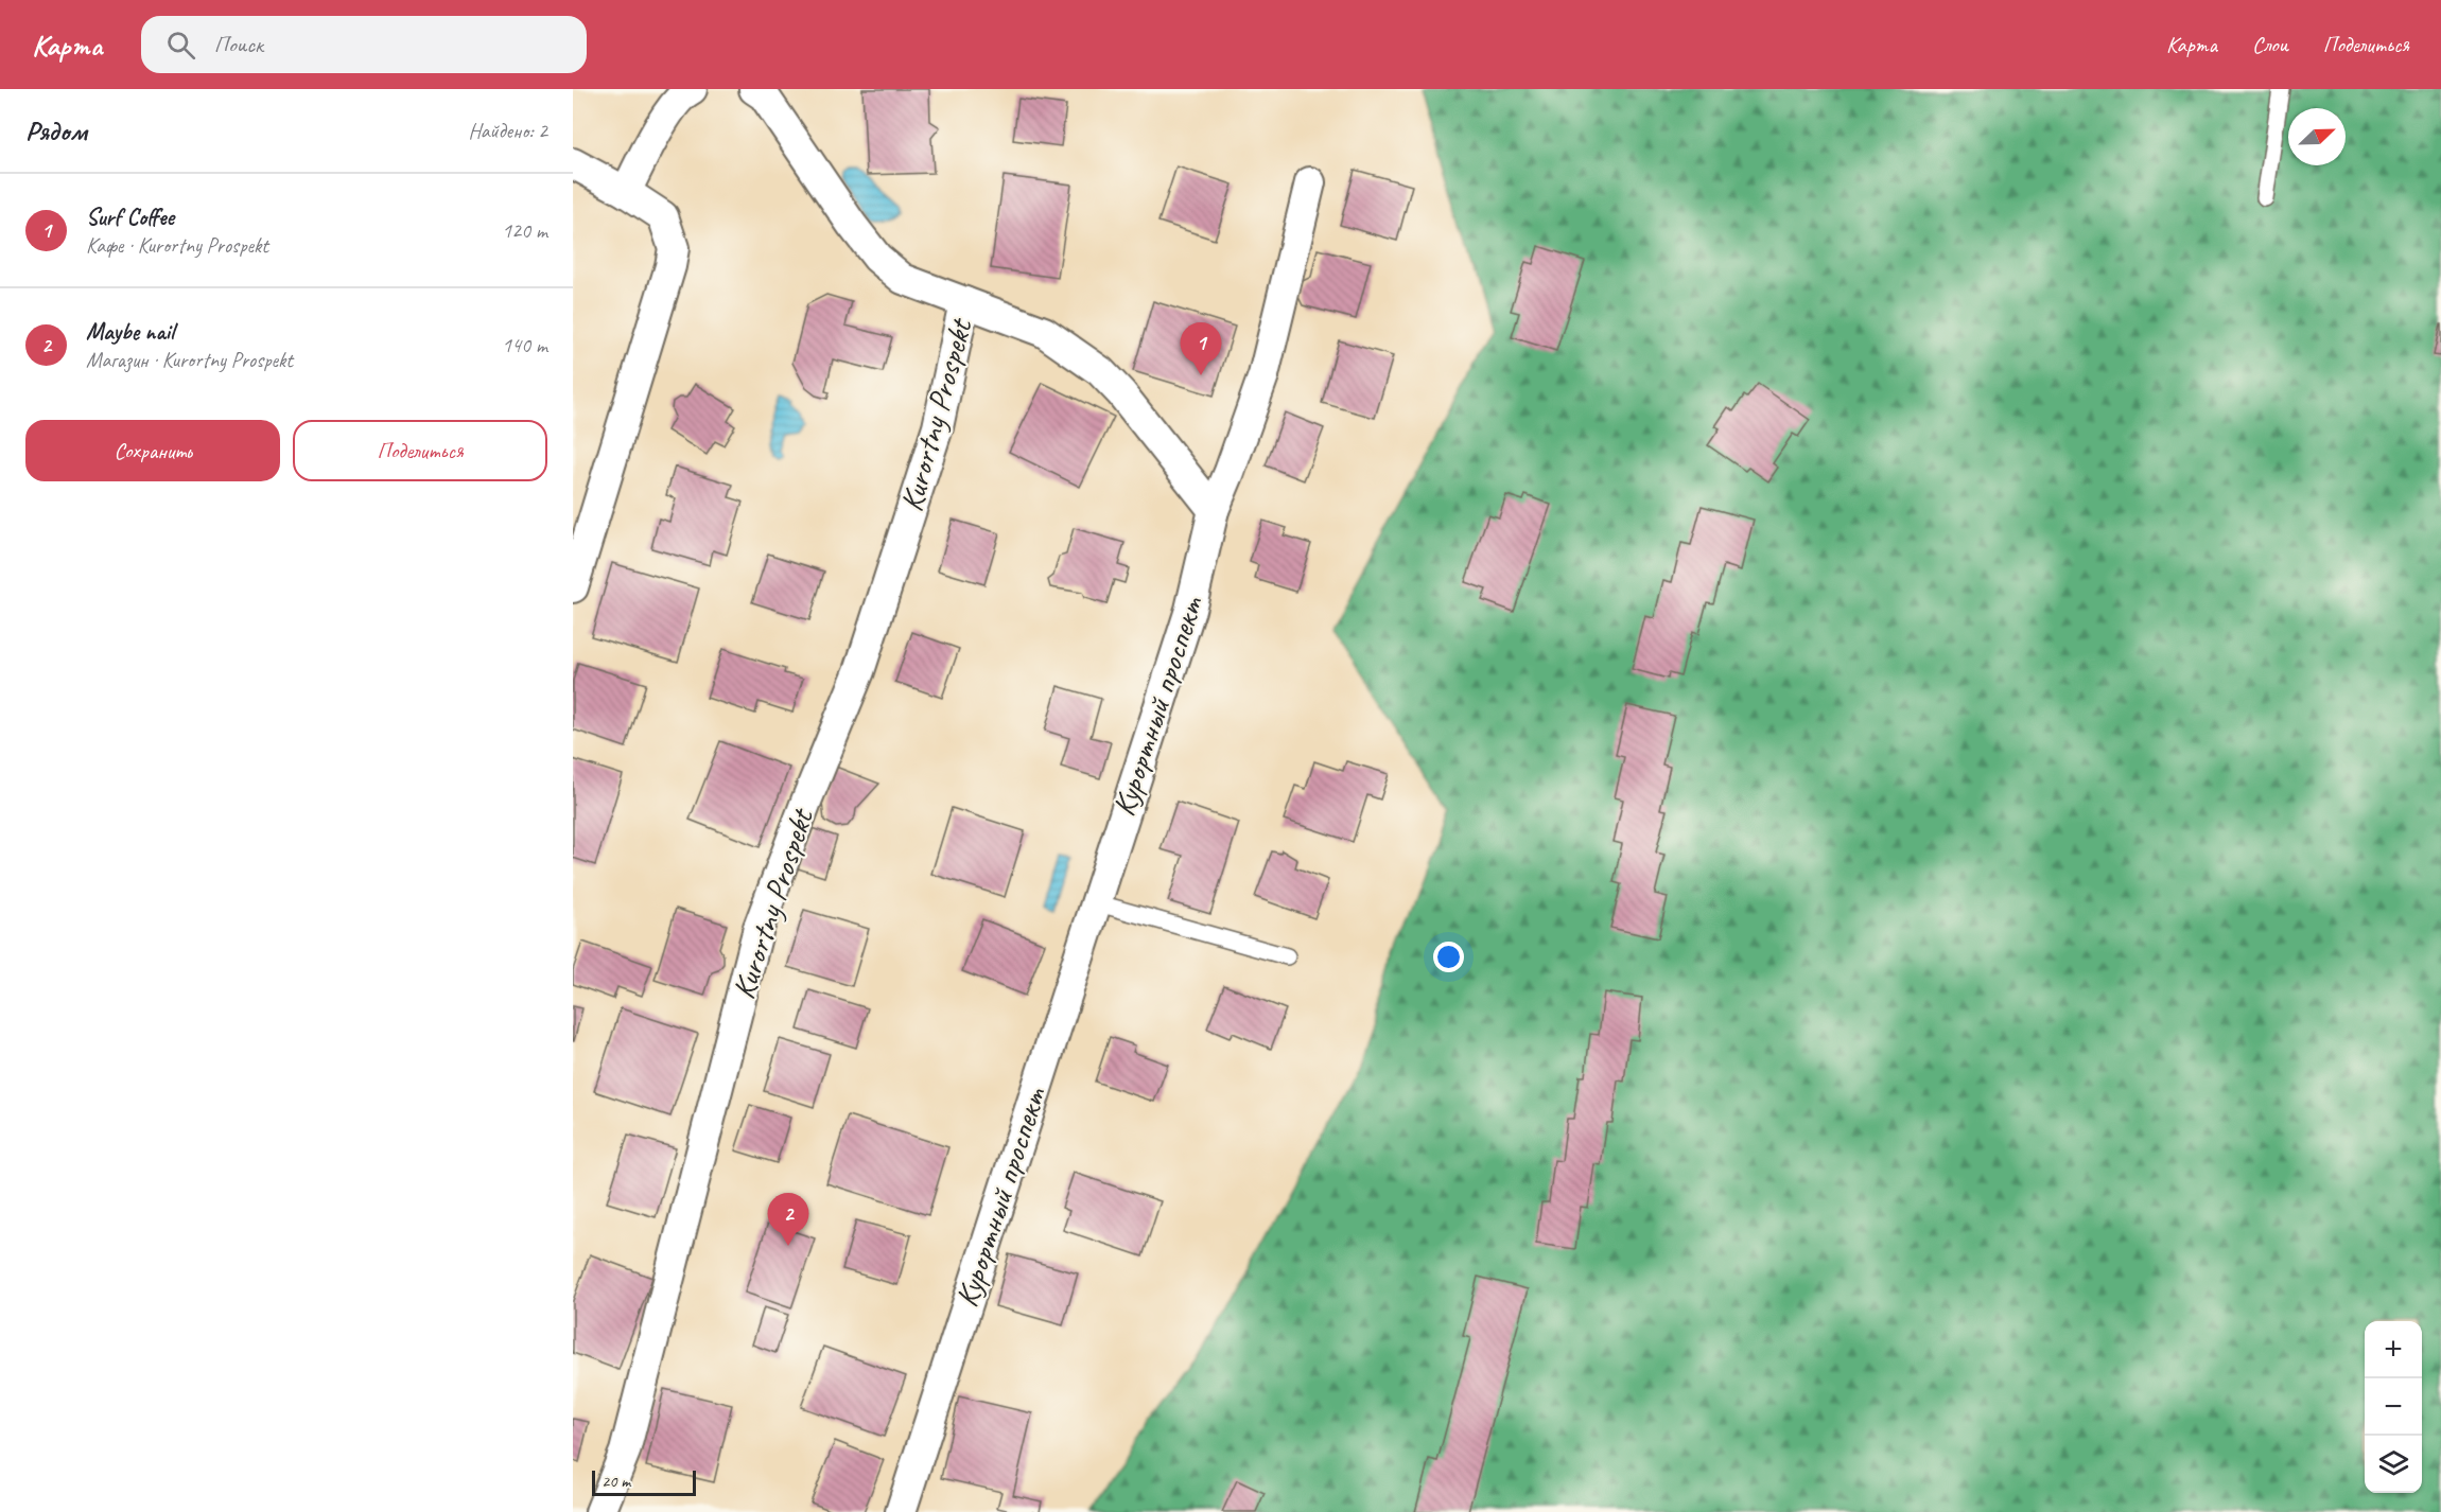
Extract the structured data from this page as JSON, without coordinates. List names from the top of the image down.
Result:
{
  "streets": {
    "street": ["Kurortny Prospekt", "Курортный проспект"]
  },
  "scale_bar": "20 m",
  "north": "top right",
  "page": {
    "header": "Карта",
    "search": "Поиск",
    "nav": ["Карта", "Слои", "Поделиться"],
    "heading": ["Рядом", "Найдено: 2"],
    "list": [
      {
        "mark": "1",
        "name": "Surf Coffee",
        "note": "Кафе · Kurortny Prospekt",
        "value": "120 m"
      },
      {
        "mark": "2",
        "name": "Maybe nail",
        "note": "Магазин · Kurortny Prospekt",
        "value": "140 m"
      }
    ],
    "pins": ["1", "2"],
    "buttons": ["Сохранить", "Поделиться"],
    "map_buttons": ["+", "−"],
    "scale": "20 m"
  }
}
